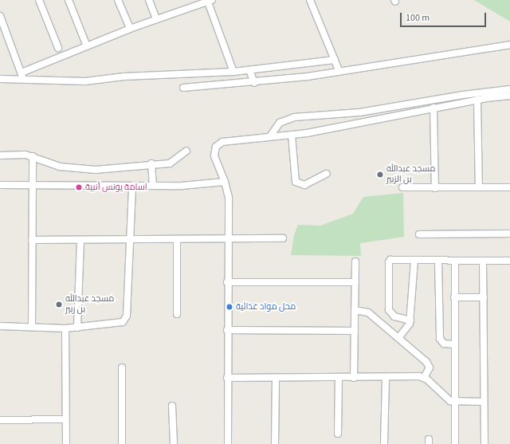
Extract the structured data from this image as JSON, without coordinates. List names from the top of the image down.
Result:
{
  "places": [
    "مسجد عبدالله بن الزبير",
    "اسامة يونس أنبية",
    "مسجد عبدالله بن زبير",
    "محل مواد غذائية"
  ],
  "scale_bar": "100 m"
}
